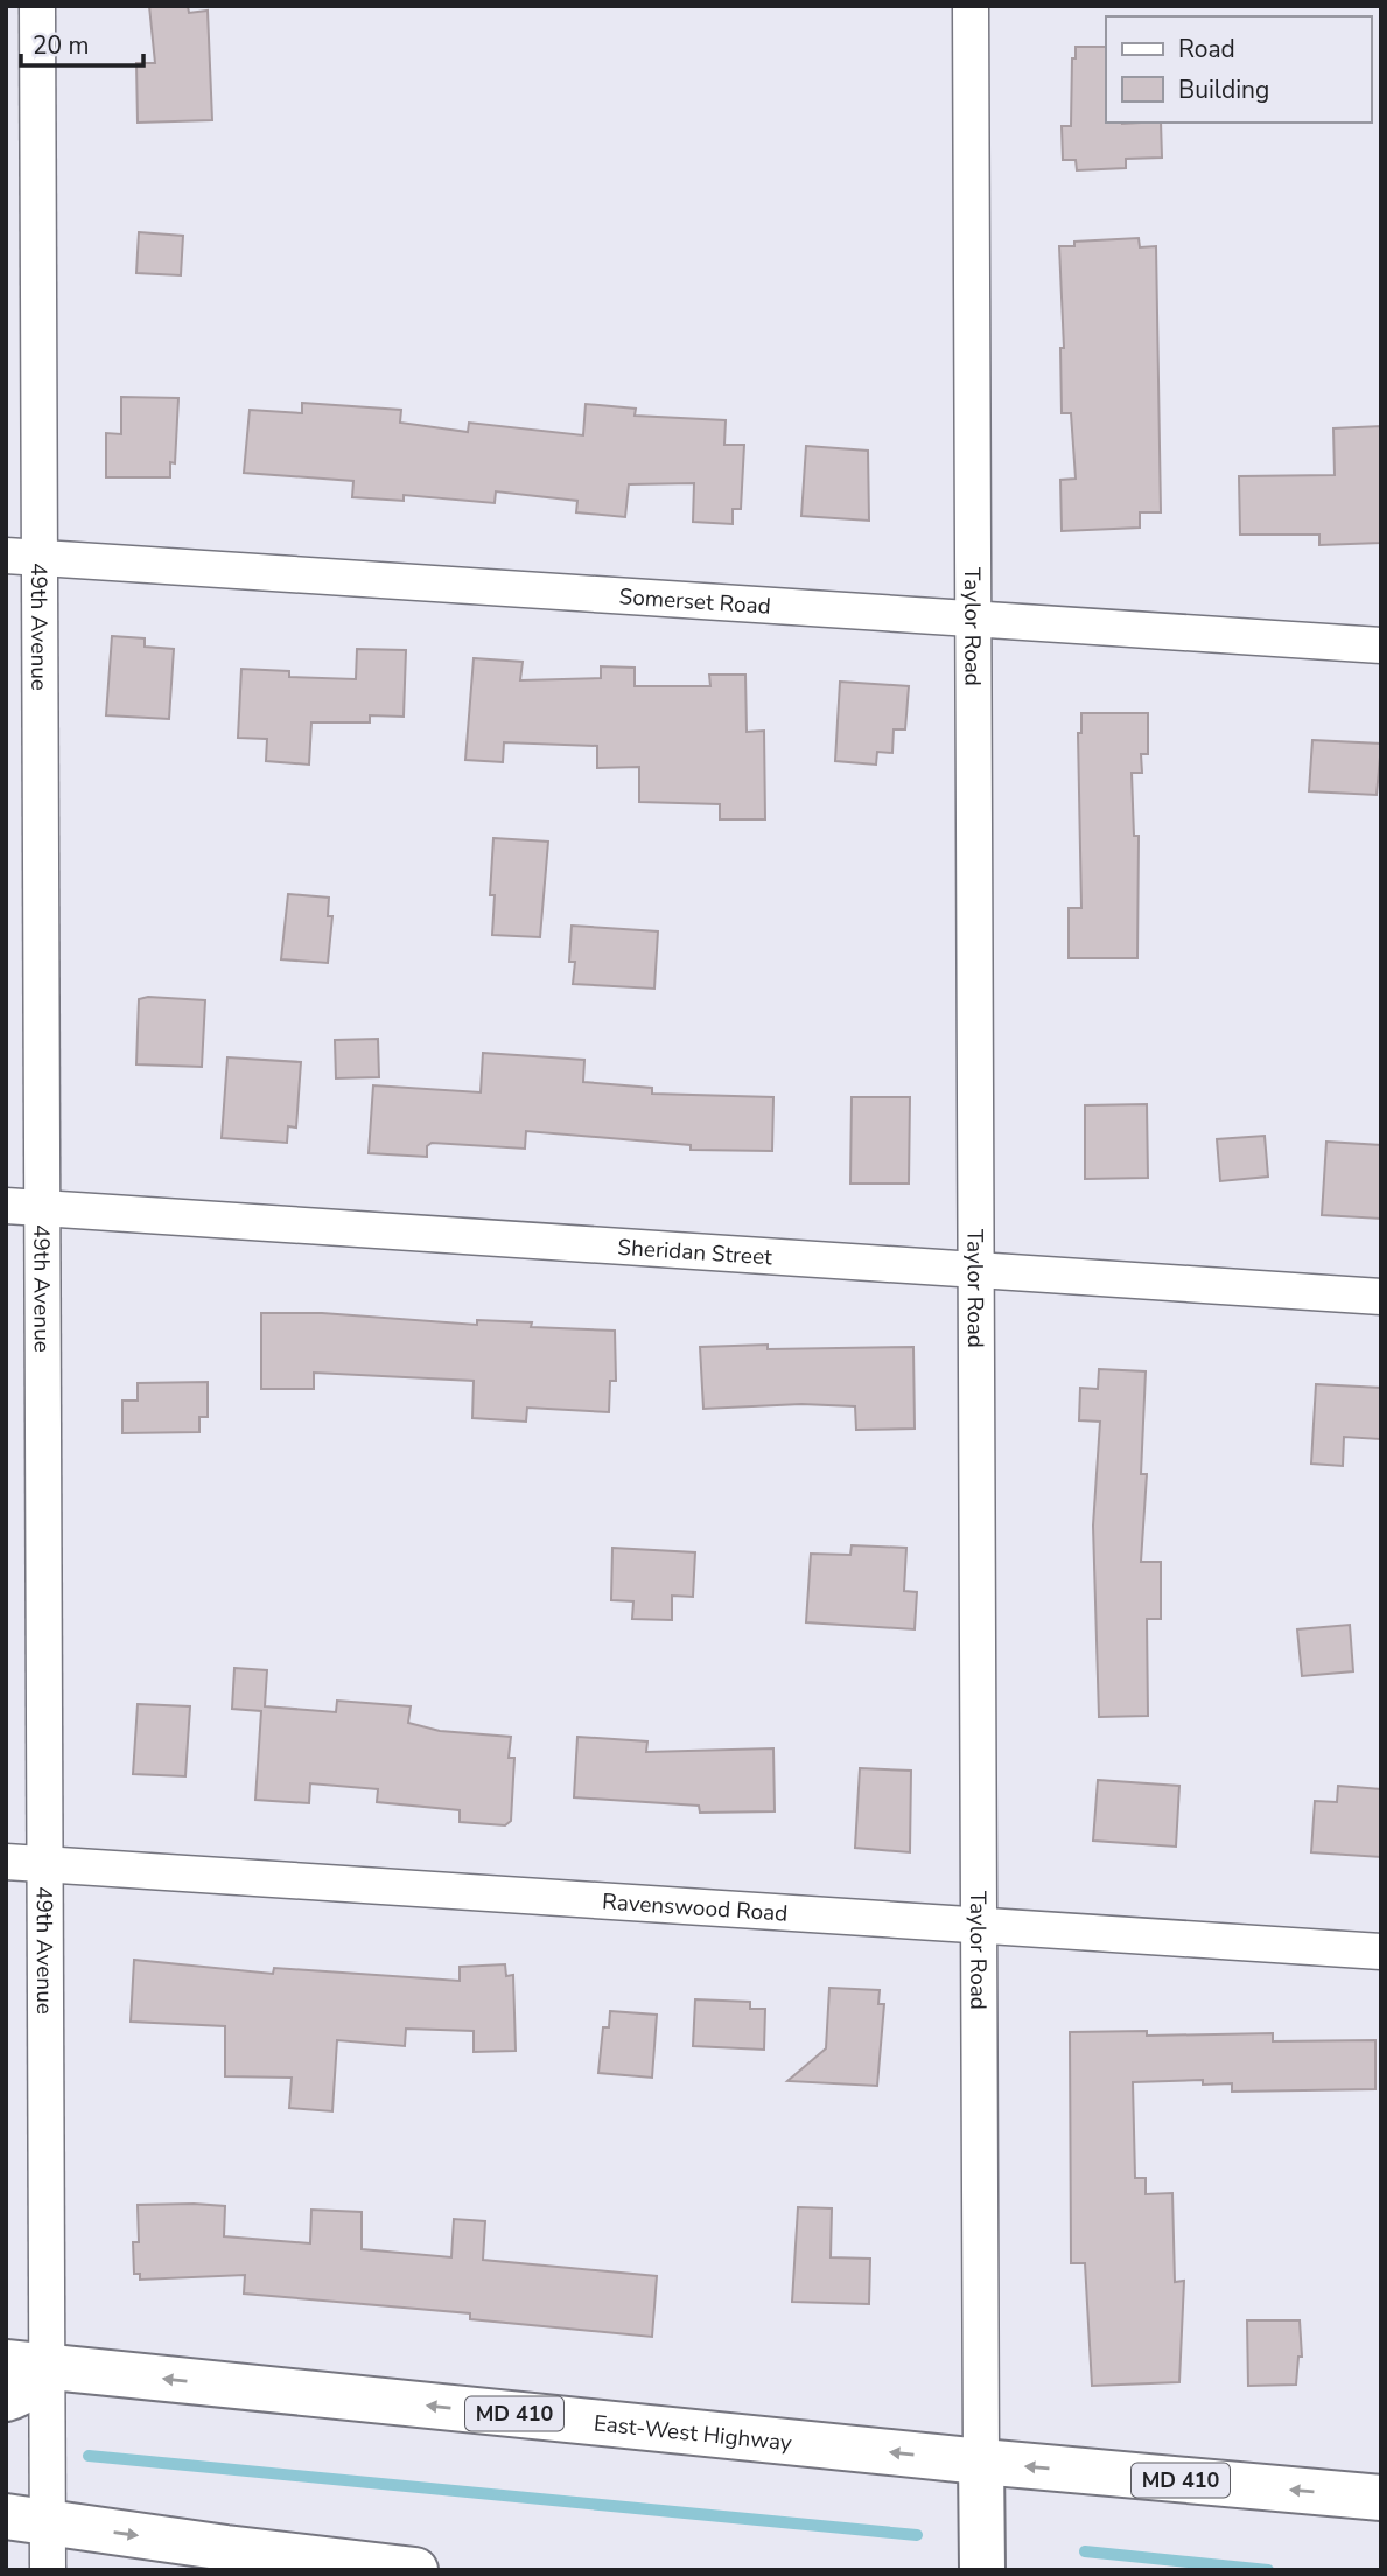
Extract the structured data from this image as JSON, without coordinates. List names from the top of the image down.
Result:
{
  "streets": {
    "main road": ["Taylor Road", "MD 410", "East-West Highway"],
    "street": [
      "Somerset Road",
      "49th Avenue",
      "Sheridan Street",
      "Ravenswood Road"
    ]
  },
  "crossings": [
    ["Somerset Road", "49th Avenue"],
    ["Somerset Road", "Taylor Road"],
    ["49th Avenue", "Sheridan Street"],
    ["49th Avenue", "Ravenswood Road"],
    ["49th Avenue", "East-West Highway"],
    ["Taylor Road", "Sheridan Street"],
    ["Taylor Road", "Ravenswood Road"],
    ["Taylor Road", "East-West Highway"]
  ],
  "one_way": ["East-West Highway"],
  "legend": ["Road", "Building"],
  "scale_bar": "20 m"
}
